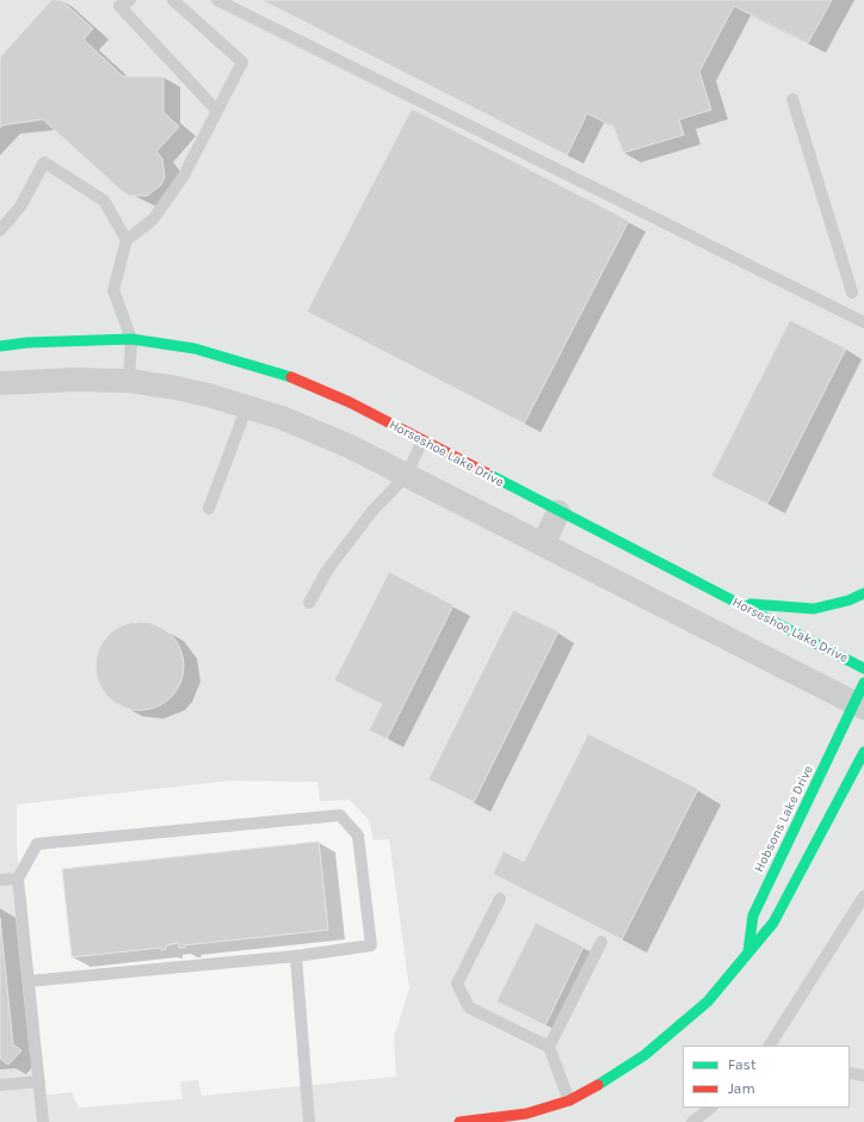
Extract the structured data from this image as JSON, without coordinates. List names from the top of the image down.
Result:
{
  "streets": {
    "street": ["Horseshoe Lake Drive", "Hobsons Lake Drive"]
  },
  "legend": ["Fast", "Jam"]
}
